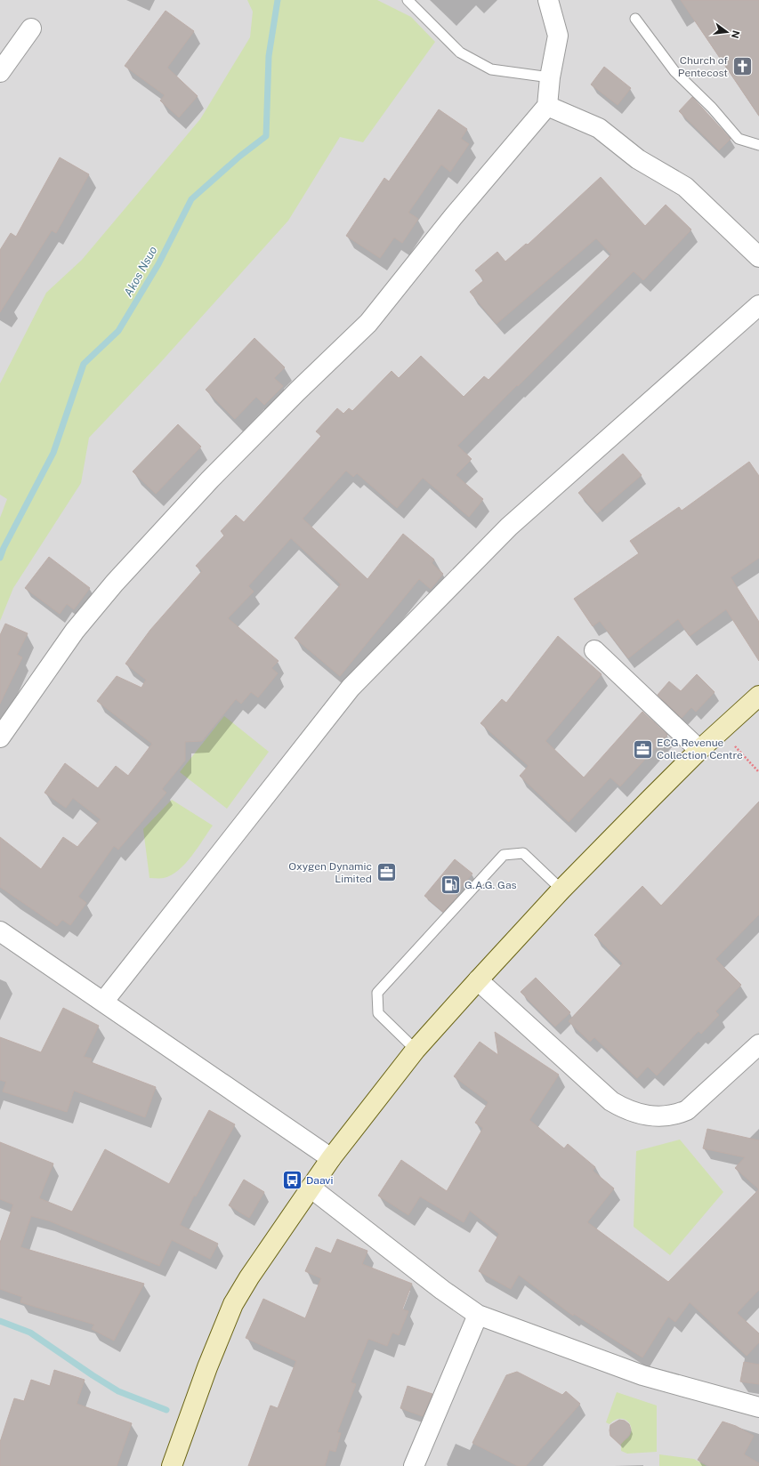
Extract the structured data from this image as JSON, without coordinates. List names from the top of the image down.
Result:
{
  "water": ["Akos Nsuo"],
  "places": {
    "church": ["Church of Pentecost"],
    "office": ["ECG Revenue Collection Centre", "Oxygen Dynamic Limited"],
    "fuel station": ["G.A.G. Gas"],
    "bus stop": ["Daavi"]
  },
  "north": "right"
}
